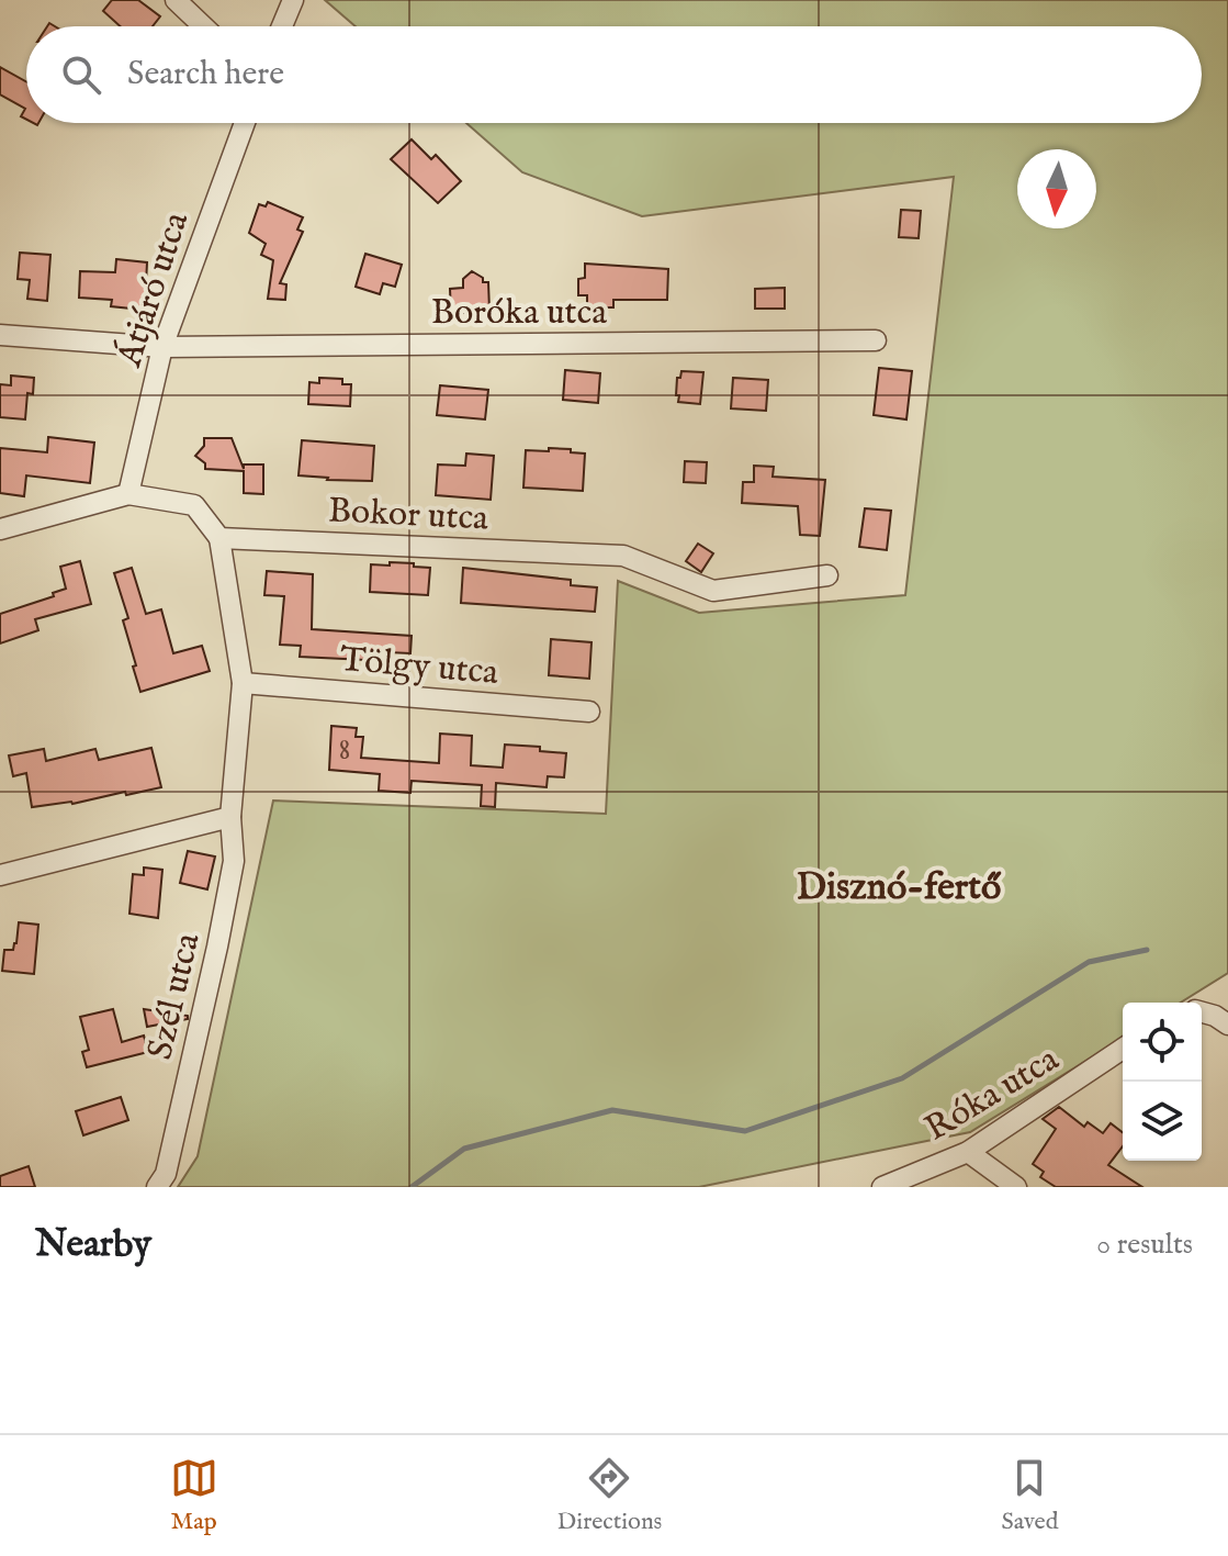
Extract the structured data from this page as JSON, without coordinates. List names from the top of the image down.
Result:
{
  "streets": {
    "street": [
      "Átjáró utca",
      "Boróka utca",
      "Bokor utca",
      "Tölgy utca",
      "Szél utca",
      "Róka utca"
    ]
  },
  "crossings": [
    ["Átjáró utca", "Boróka utca"],
    ["Bokor utca", "Szél utca"],
    ["Tölgy utca", "Szél utca"]
  ],
  "districts": ["Disznó-fertő"],
  "house_numbers": ["8"],
  "north": "bottom",
  "page": {
    "search": "Search here",
    "heading": ["Nearby", "0 results"],
    "nav": ["Map", "Directions", "Saved"]
  }
}
